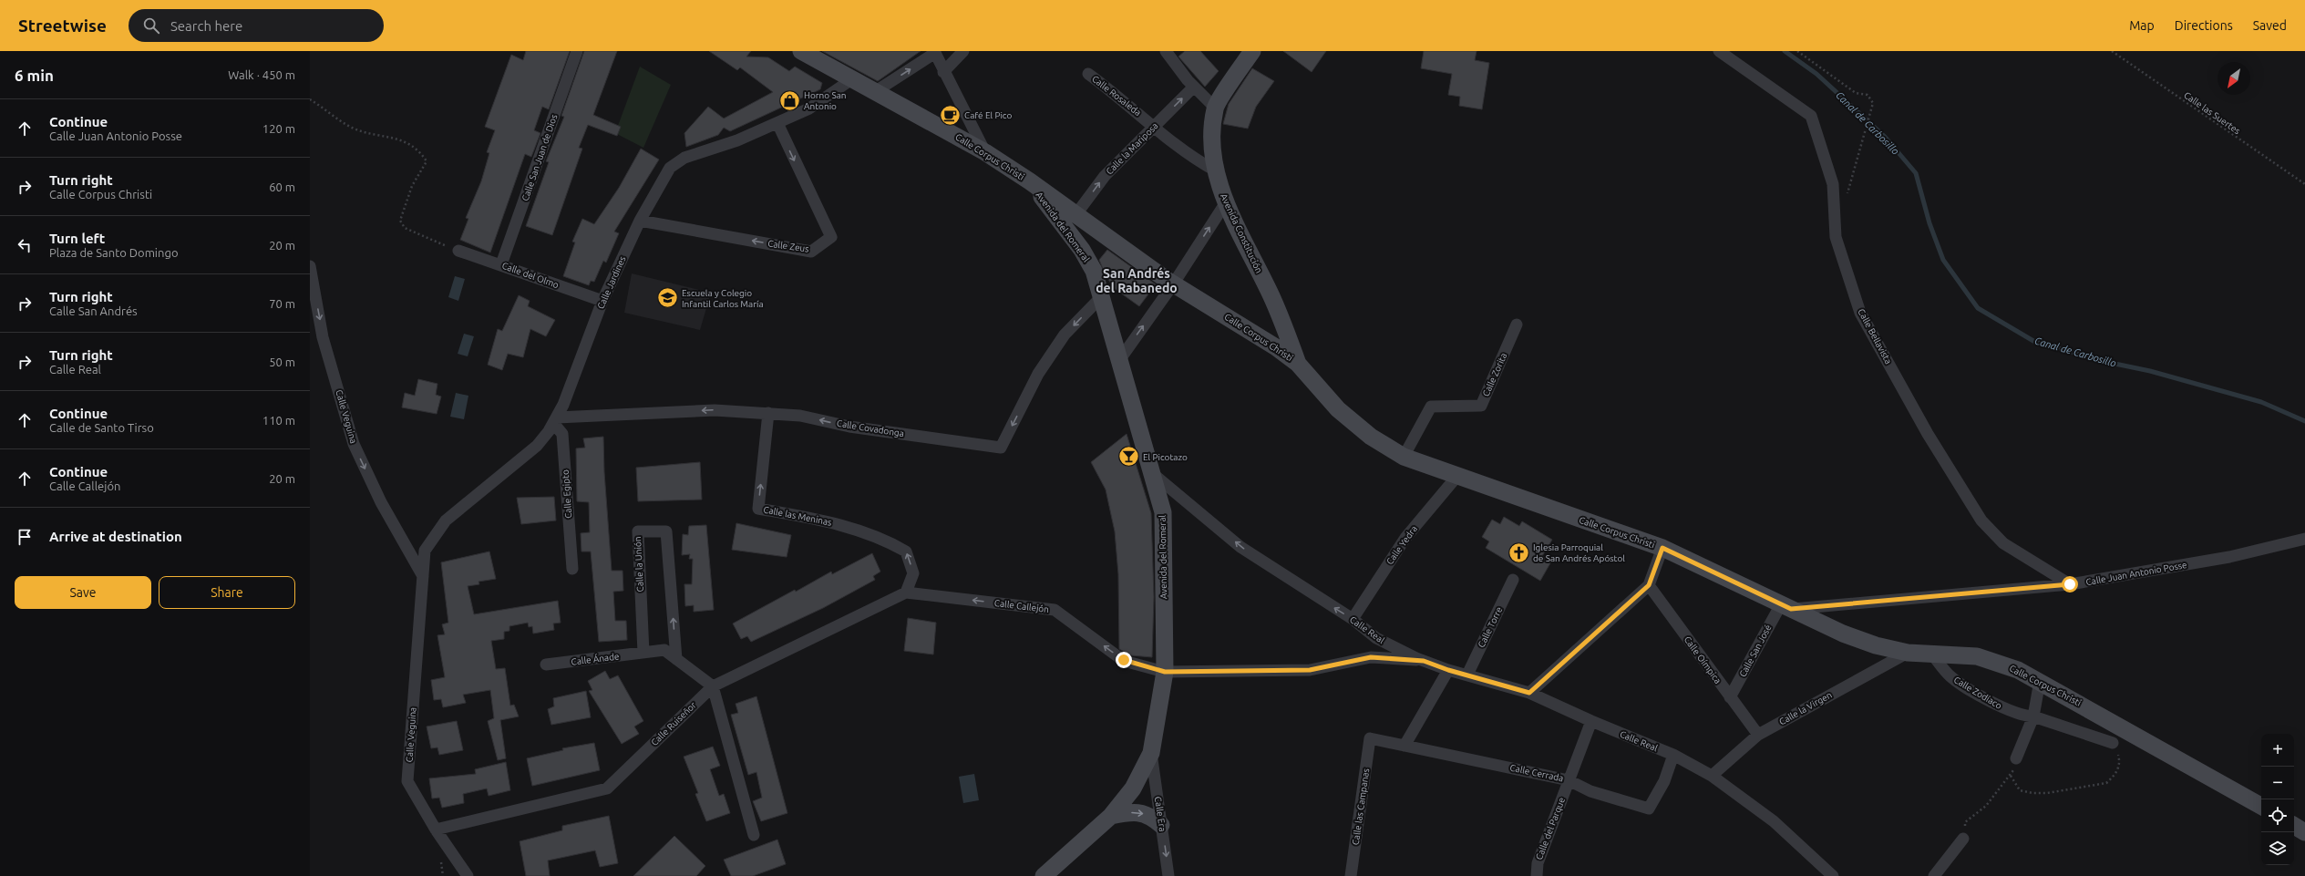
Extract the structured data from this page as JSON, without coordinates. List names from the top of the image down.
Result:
{
  "streets": {
    "main road": ["Calle Corpus Christi", "Avenida del Romeral", "Avenida Constitución"],
    "street": [
      "Calle Rosaleda",
      "Calle la Mariposa",
      "Calle San Juan de Dios",
      "Calle Zeus",
      "Calle del Olmo",
      "Calle Jardines",
      "Calle Bellavista",
      "Calle Zorita",
      "Calle Veguina",
      "Calle Covadonga",
      "Calle Egipto",
      "Calle las Meninas",
      "Calle Yedra",
      "Calle la Unión",
      "Calle Juan Antonio Posse",
      "Calle Callejón",
      "Calle Torre",
      "Calle Real",
      "Calle San José",
      "Calle Ánade",
      "Calle Oímpica",
      "Calle Zodíaco",
      "Calle la Virgen",
      "Calle Ruiseñor",
      "Calle Cerrada",
      "Calle las Campanas",
      "Calle Era",
      "Calle del Parque"
    ],
    "path": ["Calle las Suertes"]
  },
  "crossings": [
    ["Calle Rosaleda", "Calle la Mariposa"],
    ["Calle Rosaleda", "Avenida Constitución"],
    ["Calle la Mariposa", "Calle Corpus Christi"],
    ["Calle Corpus Christi", "Avenida del Romeral"],
    ["Calle Corpus Christi", "Avenida Constitución"],
    ["Calle Corpus Christi", "Calle Jardines"],
    ["Calle Corpus Christi", "Calle Zorita"],
    ["Calle Corpus Christi", "Calle Yedra"],
    ["Calle Corpus Christi", "Calle Juan Antonio Posse"],
    ["Calle Corpus Christi", "Calle San José"],
    ["Calle Corpus Christi", "Calle Zodíaco"],
    ["Calle Corpus Christi", "Calle la Virgen"],
    ["Calle San Juan de Dios", "Calle del Olmo"],
    ["Avenida del Romeral", "Calle Covadonga"],
    ["Avenida del Romeral", "Calle Callejón"],
    ["Avenida del Romeral", "Calle Real"],
    ["Avenida del Romeral", "Calle Era"],
    ["Calle Zeus", "Calle Jardines"],
    ["Calle del Olmo", "Calle Jardines"],
    ["Calle Jardines", "Calle Veguina"],
    ["Calle Jardines", "Calle Covadonga"],
    ["Calle Jardines", "Calle Egipto"],
    ["Calle Bellavista", "Calle Juan Antonio Posse"],
    ["Calle Veguina", "Calle Ruiseñor"],
    ["Calle Covadonga", "Calle Egipto"],
    ["Calle Covadonga", "Calle las Meninas"],
    ["Calle las Meninas", "Calle Callejón"],
    ["Calle las Meninas", "Calle Ruiseñor"],
    ["Calle Yedra", "Calle Real"],
    ["Calle la Unión", "Calle Ánade"],
    ["Calle Juan Antonio Posse", "Calle San José"],
    ["Calle Callejón", "Calle Real"],
    ["Calle Callejón", "Calle Ruiseñor"],
    ["Calle Torre", "Calle Real"],
    ["Calle Real", "Calle la Virgen"],
    ["Calle Real", "Calle Cerrada"],
    ["Calle Real", "Calle del Parque"],
    ["Calle San José", "Calle Oímpica"],
    ["Calle Oímpica", "Calle la Virgen"],
    ["Calle Cerrada", "Calle las Campanas"],
    ["Calle Cerrada", "Calle del Parque"]
  ],
  "one_way": [
    "Calle la Mariposa",
    "Calle Veguina",
    "Calle Covadonga",
    "Calle Callejón",
    "Calle Era"
  ],
  "districts": ["San Andrés del Rabanedo"],
  "water": ["Canal de Carbosillo"],
  "places": {
    "shop": ["Horno San Antonio"],
    "cafe": ["Café El Pico"],
    "school or university": ["Escuela y Colegio Infantil Carlos María"],
    "bar": ["El Picotazo"],
    "church": ["Iglesia Parroquial de San Andrés Apóstol"]
  },
  "north": "bottom left",
  "page": {
    "header": "Streetwise",
    "search": "Search here",
    "nav": ["Map", "Directions", "Saved"],
    "heading": ["6 min", "Walk · 450 m"],
    "list": [
      ["Continue", "Calle Juan Antonio Posse", "120 m"],
      ["Turn right", "Calle Corpus Christi", "60 m"],
      ["Turn left", "Plaza de Santo Domingo", "20 m"],
      ["Turn right", "Calle San Andrés", "70 m"],
      ["Turn right", "Calle Real", "50 m"],
      ["Continue", "Calle de Santo Tirso", "110 m"],
      ["Continue", "Calle Callejón", "20 m"],
      "Arrive at destination"
    ],
    "buttons": ["Save", "Share"],
    "map_buttons": ["+", "−"]
  }
}
